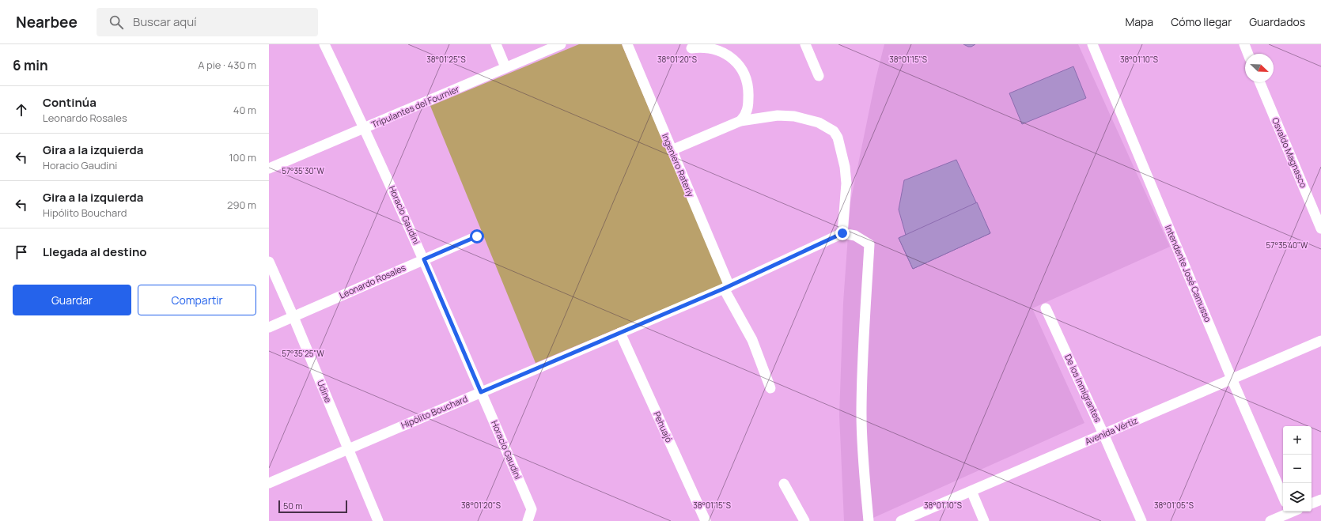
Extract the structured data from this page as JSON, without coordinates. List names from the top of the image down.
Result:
{
  "streets": {
    "street": [
      "Tripulantes del Fournier",
      "Osvaldo Magnasco",
      "Ingeniero Rateriy",
      "Horacio Gaudini",
      "Intendente José Camusso",
      "Leonardo Rosales",
      "De los Inmigrantes",
      "Udine",
      "Hipólito Bouchard",
      "Pehuajó",
      "Avenida Vértiz"
    ]
  },
  "crossings": [
    ["Tripulantes del Fournier", "Horacio Gaudini"],
    ["Ingeniero Rateriy", "Hipólito Bouchard"],
    ["Horacio Gaudini", "Leonardo Rosales"],
    ["Horacio Gaudini", "Hipólito Bouchard"],
    ["Intendente José Camusso", "Avenida Vértiz"],
    ["Leonardo Rosales", "Udine"],
    ["De los Inmigrantes", "Avenida Vértiz"],
    ["Udine", "Hipólito Bouchard"],
    ["Hipólito Bouchard", "Pehuajó"]
  ],
  "scale_bar": "50 m",
  "north": "bottom right",
  "page": {
    "header": "Nearbee",
    "search": "Buscar aquí",
    "nav": ["Mapa", "Cómo llegar", "Guardados"],
    "heading": ["6 min", "A pie · 430 m"],
    "list": [
      ["Continúa", "Leonardo Rosales", "40 m"],
      ["Gira a la izquierda", "Horacio Gaudini", "100 m"],
      ["Gira a la izquierda", "Hipólito Bouchard", "290 m"],
      "Llegada al destino"
    ],
    "buttons": ["Guardar", "Compartir"],
    "map_buttons": ["+", "−"],
    "scale": "50 m"
  },
  "coordinates": [
    "38°01'25\"S",
    "38°01'20\"S",
    "38°01'15\"S",
    "38°01'10\"S",
    "57°35'30\"W",
    "57°35'40\"W",
    "57°35'25\"W",
    "38°01'05\"S"
  ]
}
